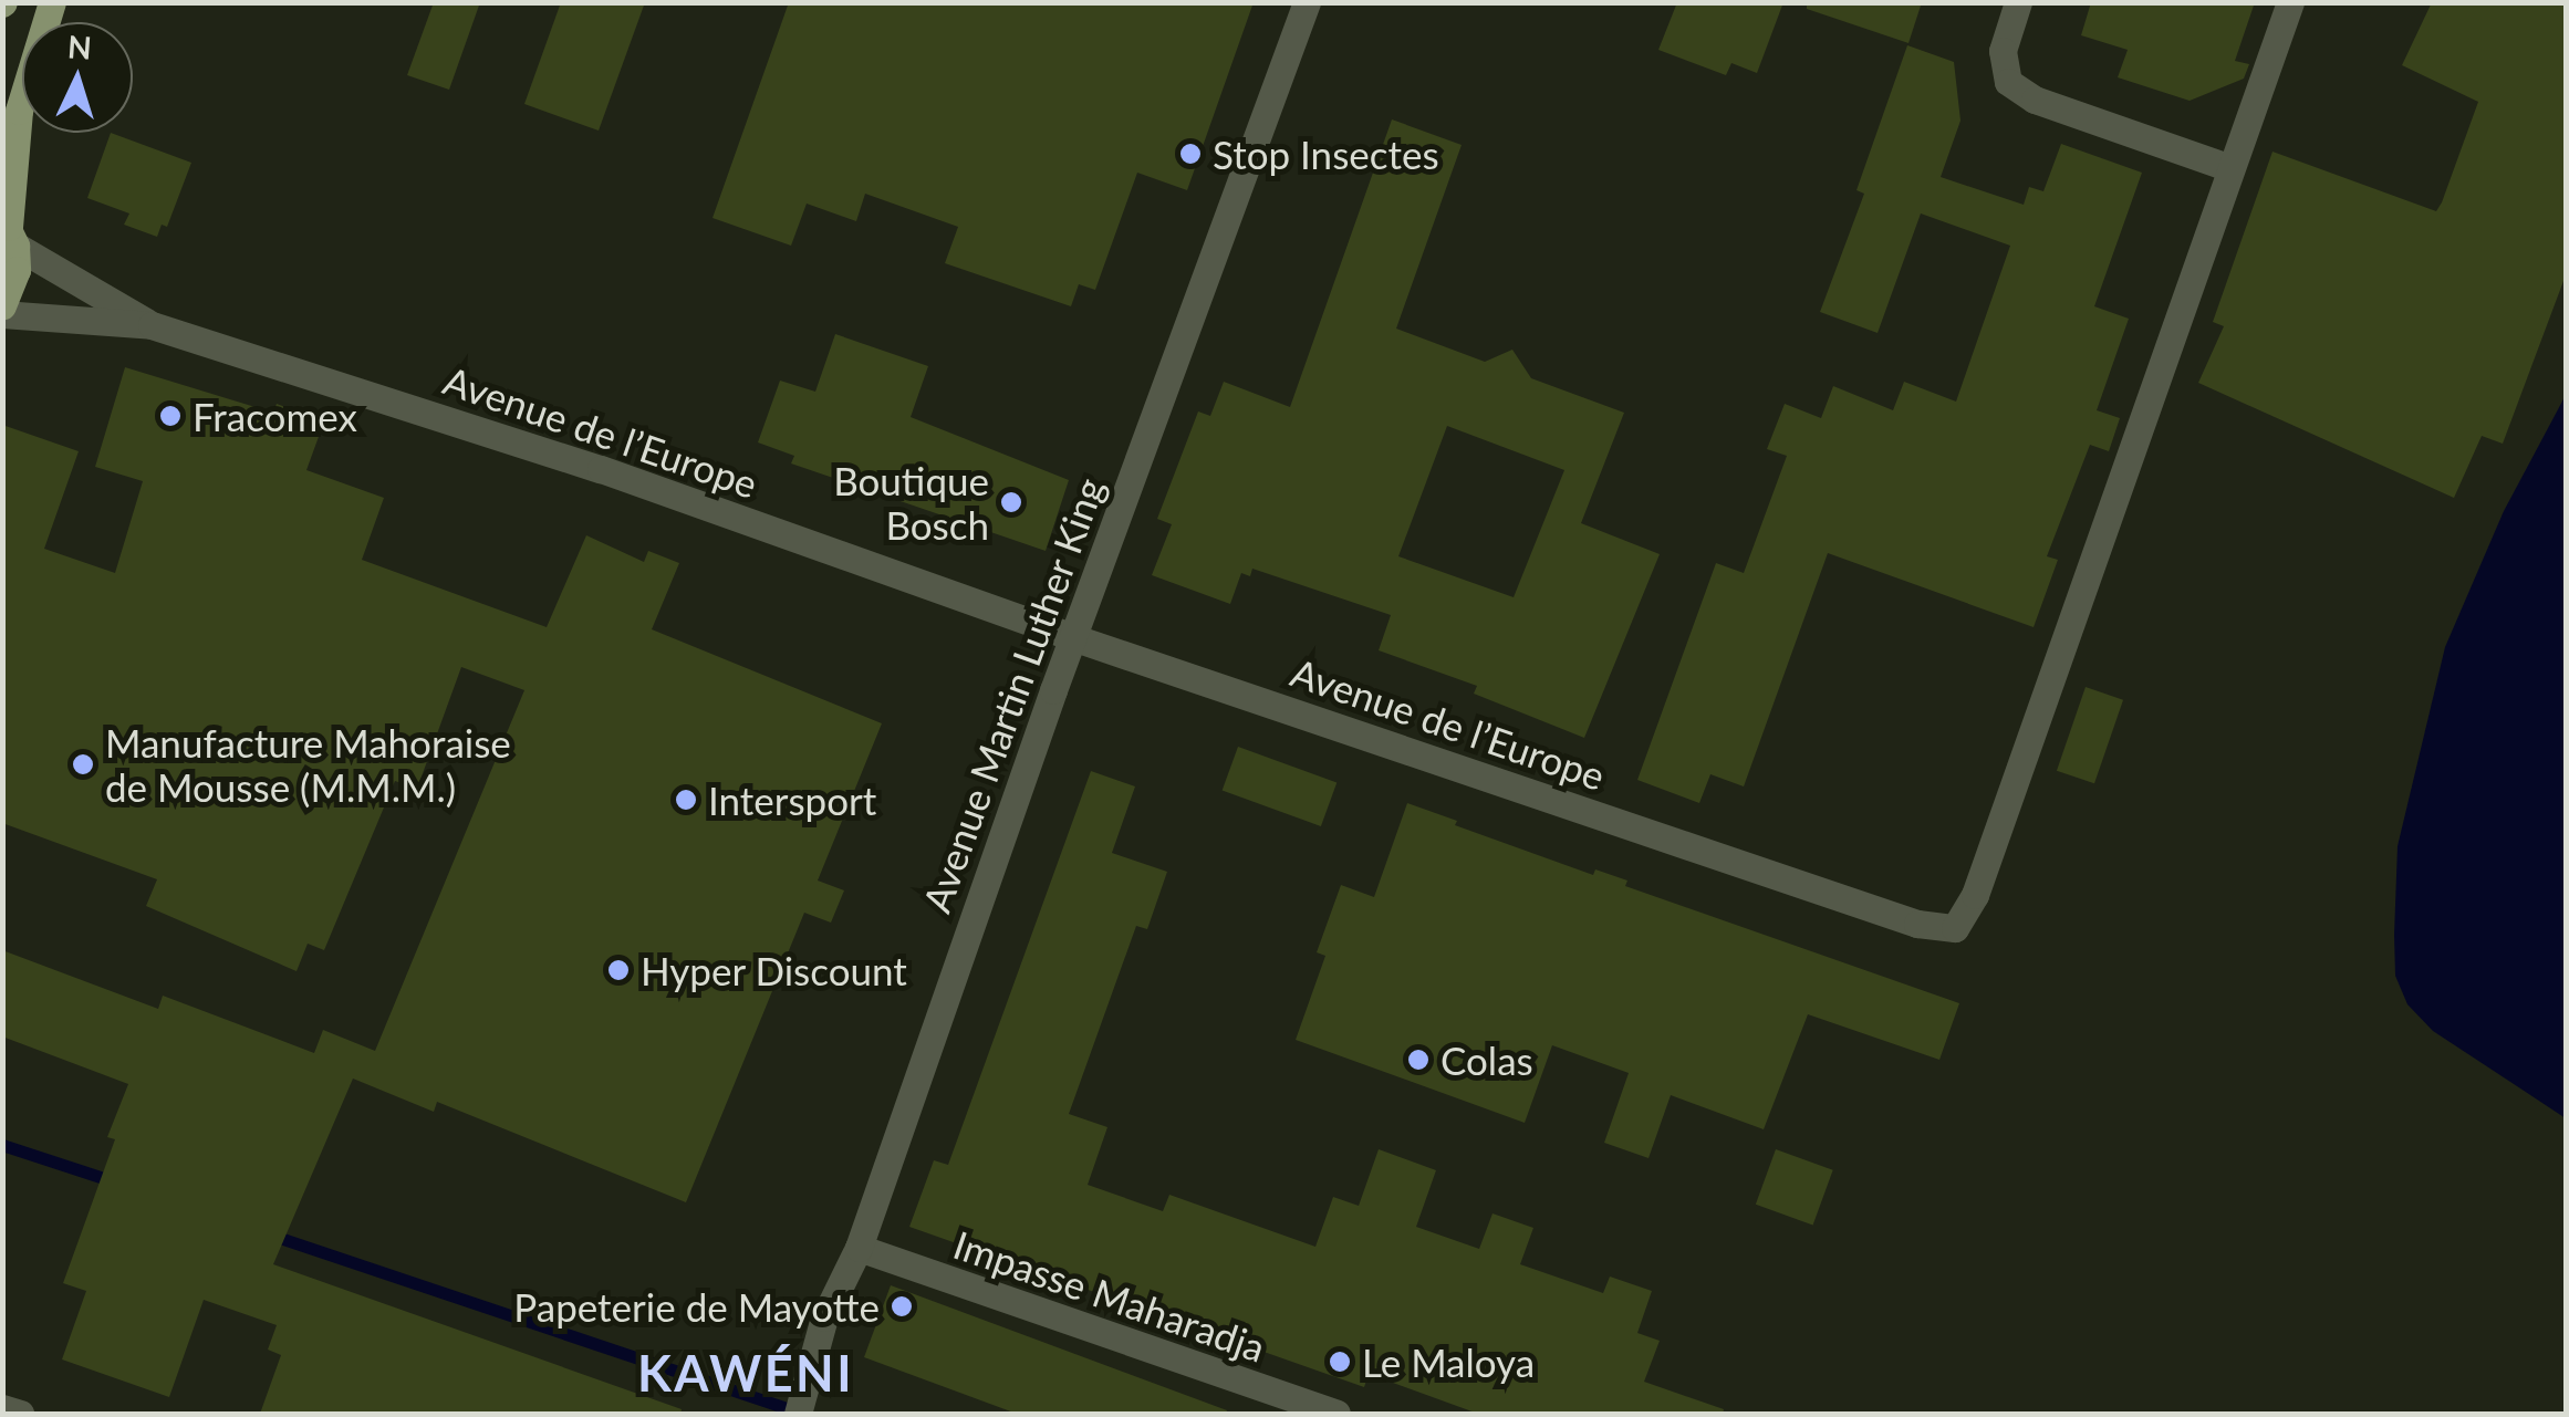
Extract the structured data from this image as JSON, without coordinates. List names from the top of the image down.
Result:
{
  "streets": {
    "street": ["Avenue de l’Europe", "Avenue Martin Luther King", "Impasse Maharadja"]
  },
  "crossings": [
    ["Avenue de l’Europe", "Avenue Martin Luther King"],
    ["Avenue Martin Luther King", "Impasse Maharadja"]
  ],
  "districts": ["KAWÉNI"],
  "places": [
    "Stop Insectes",
    "Fracomex",
    "Boutique Bosch",
    "Manufacture Mahoraise de Mousse (M.M.M.)",
    "Intersport",
    "Hyper Discount",
    "Colas",
    "Papeterie de Mayotte",
    "Le Maloya"
  ],
  "north": "top"
}
